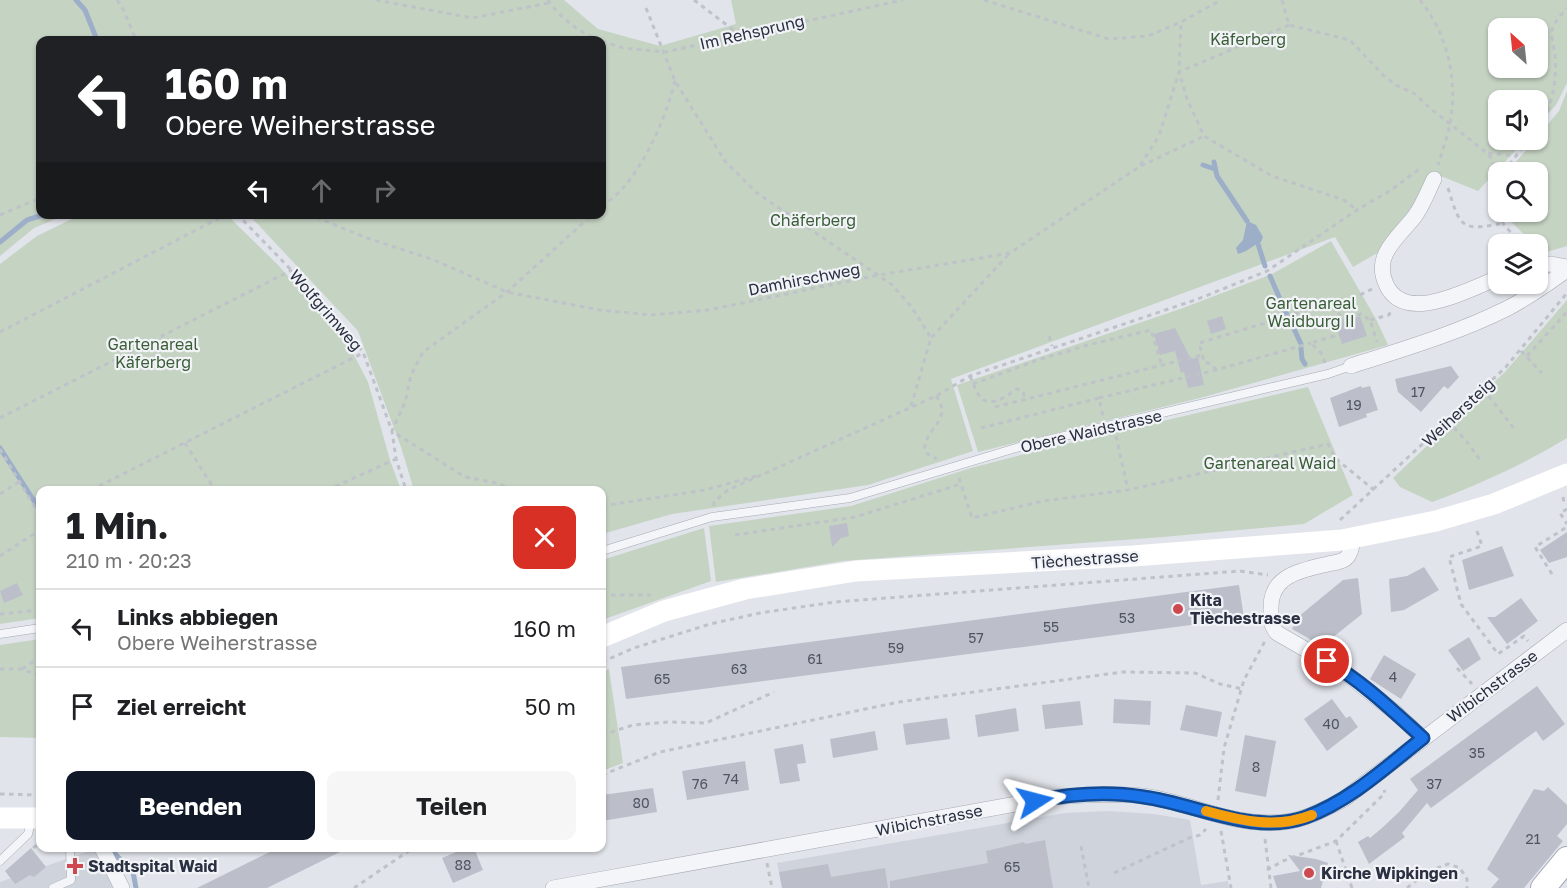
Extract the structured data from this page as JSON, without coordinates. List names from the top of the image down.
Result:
{
  "streets": {
    "street": ["Obere Waidstrasse", "Tièchestrasse", "Wibichstrasse"],
    "path": [
      "Im Rehsprung",
      "Damhirschweg",
      "Wolfgrimweg",
      "Weihersteig"
    ]
  },
  "parks": [
    "Käferberg",
    "Chäferberg",
    "Gartenareal Waidburg II",
    "Gartenareal Käferberg",
    "Gartenareal Waid"
  ],
  "places": {
    "other": ["Kita Tièchestrasse", "Kirche Wipkingen"],
    "health": ["Stadtspital Waid"]
  },
  "house_numbers": [
    "17",
    "19",
    "53",
    "55",
    "57",
    "59",
    "61",
    "63",
    "4",
    "65",
    "40",
    "35",
    "8",
    "74",
    "76",
    "37",
    "80",
    "21",
    "88",
    "65"
  ],
  "north": "top left",
  "page": {
    "turn": ["160 m", "Obere Weiherstrasse"],
    "heading": ["1 Min.", "210 m · 20:23"],
    "list": [
      {
        "name": "Links abbiegen",
        "note": "Obere Weiherstrasse",
        "value": "160 m"
      },
      {
        "name": "Ziel erreicht",
        "value": "50 m"
      }
    ],
    "buttons": ["Beenden", "Teilen"]
  }
}
